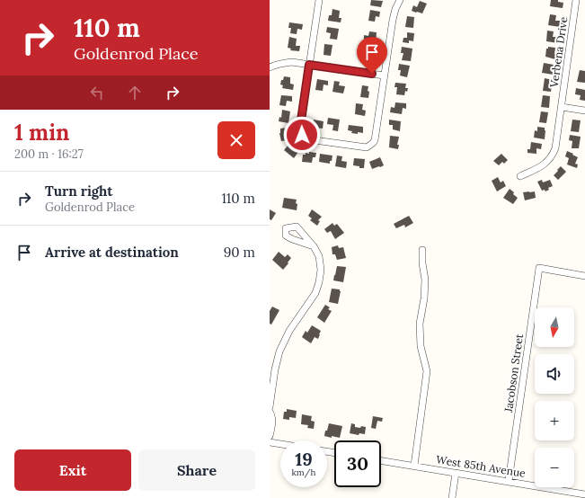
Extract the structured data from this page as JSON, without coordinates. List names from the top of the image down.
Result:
{
  "streets": {
    "street": ["Verbena Drive", "Jacobson Street", "West 85th Avenue"]
  },
  "crossings": [
    ["Jacobson Street", "West 85th Avenue"]
  ],
  "north": "bottom",
  "page": {
    "turn": ["110 m", "Goldenrod Place"],
    "heading": ["1 min", "200 m · 16:27"],
    "list": [
      {
        "name": "Turn right",
        "note": "Goldenrod Place",
        "value": "110 m"
      },
      {
        "name": "Arrive at destination",
        "value": "90 m"
      }
    ],
    "map_buttons": ["+", "−"],
    "speed": "19 km/h",
    "limit": "30",
    "buttons": ["Exit", "Share"]
  }
}
